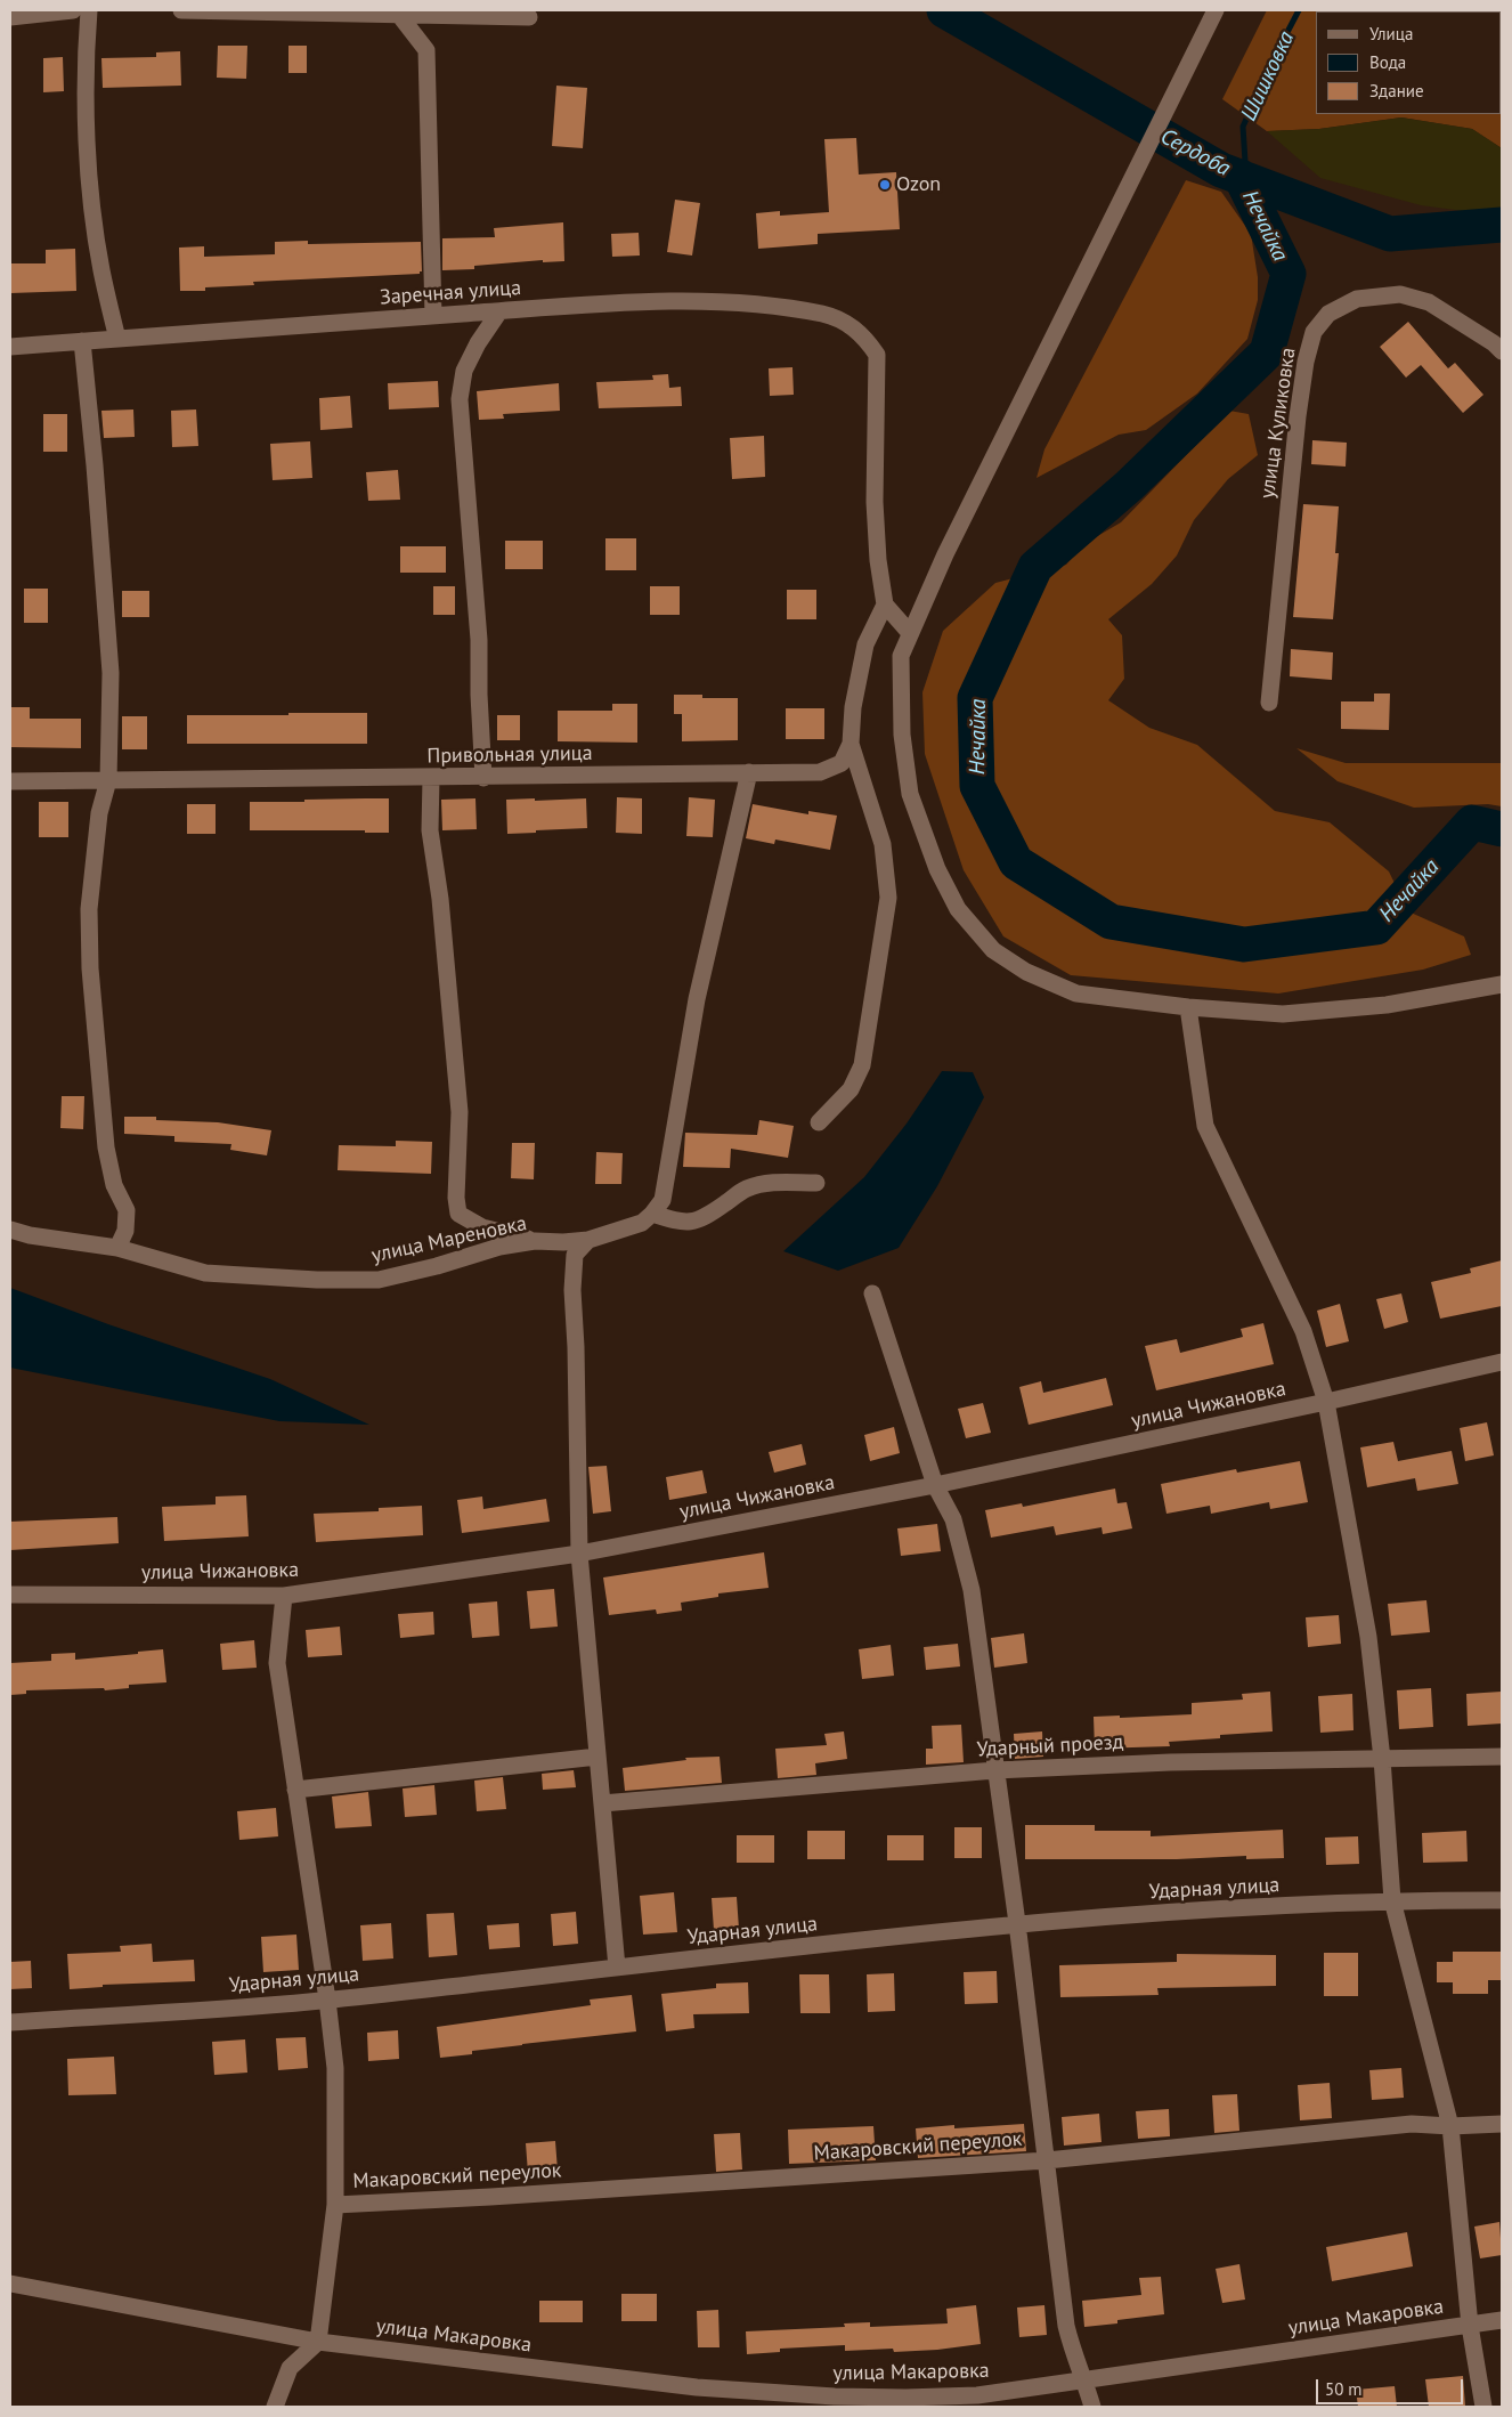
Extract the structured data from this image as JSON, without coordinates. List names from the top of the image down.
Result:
{
  "streets": {
    "street": [
      "Заречная улица",
      "улица Куликовка",
      "Привольная улица",
      "улица Мареновка",
      "улица Чижановка",
      "Ударный проезд",
      "Ударная улица",
      "Макаровский переулок",
      "улица Макаровка"
    ]
  },
  "water": ["Шишковка", "Сердоба", "Нечайка"],
  "places": ["Ozon"],
  "legend": ["Улица", "Вода", "Здание"],
  "scale_bar": "50 m"
}
